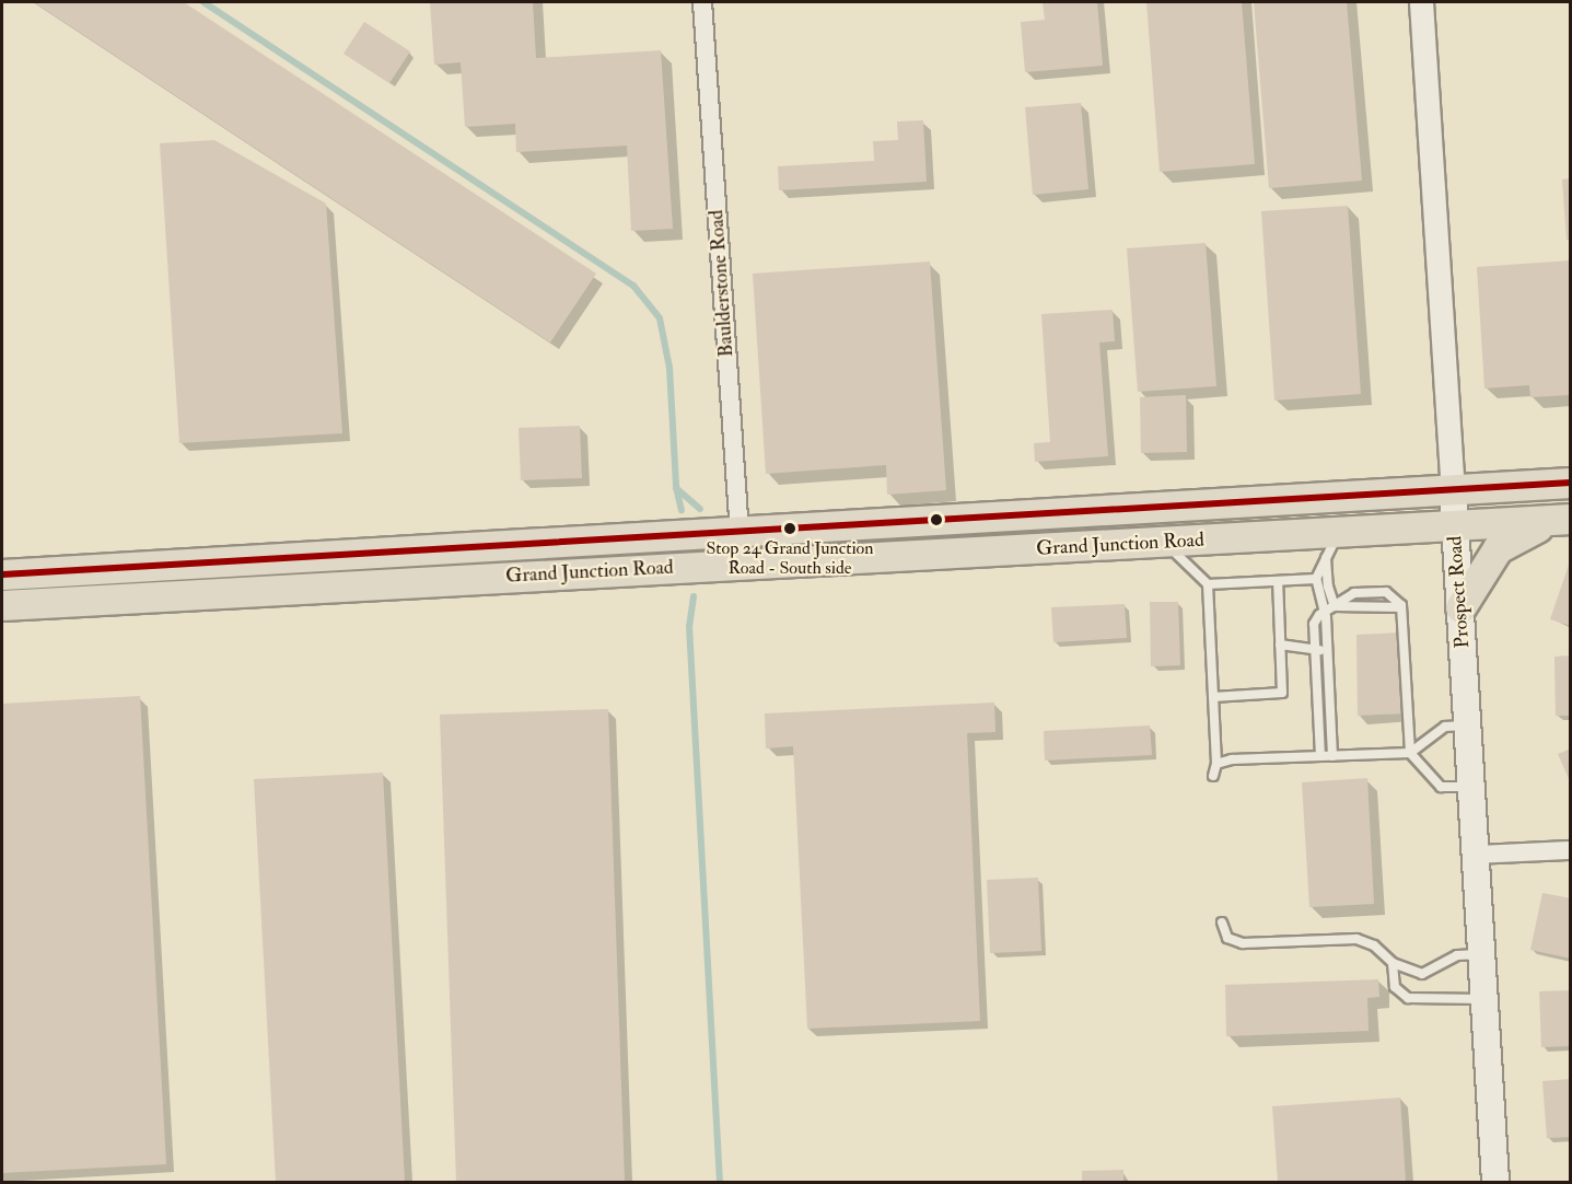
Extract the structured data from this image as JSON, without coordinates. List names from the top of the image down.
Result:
{
  "streets": {
    "highway": ["Grand Junction Road"],
    "main road": ["Prospect Road"],
    "street": ["Baulderstone Road"]
  },
  "crossings": [
    ["Baulderstone Road", "Grand Junction Road"],
    ["Grand Junction Road", "Prospect Road"]
  ],
  "places": ["Stop 24 Grand Junction Road - South side"]
}
